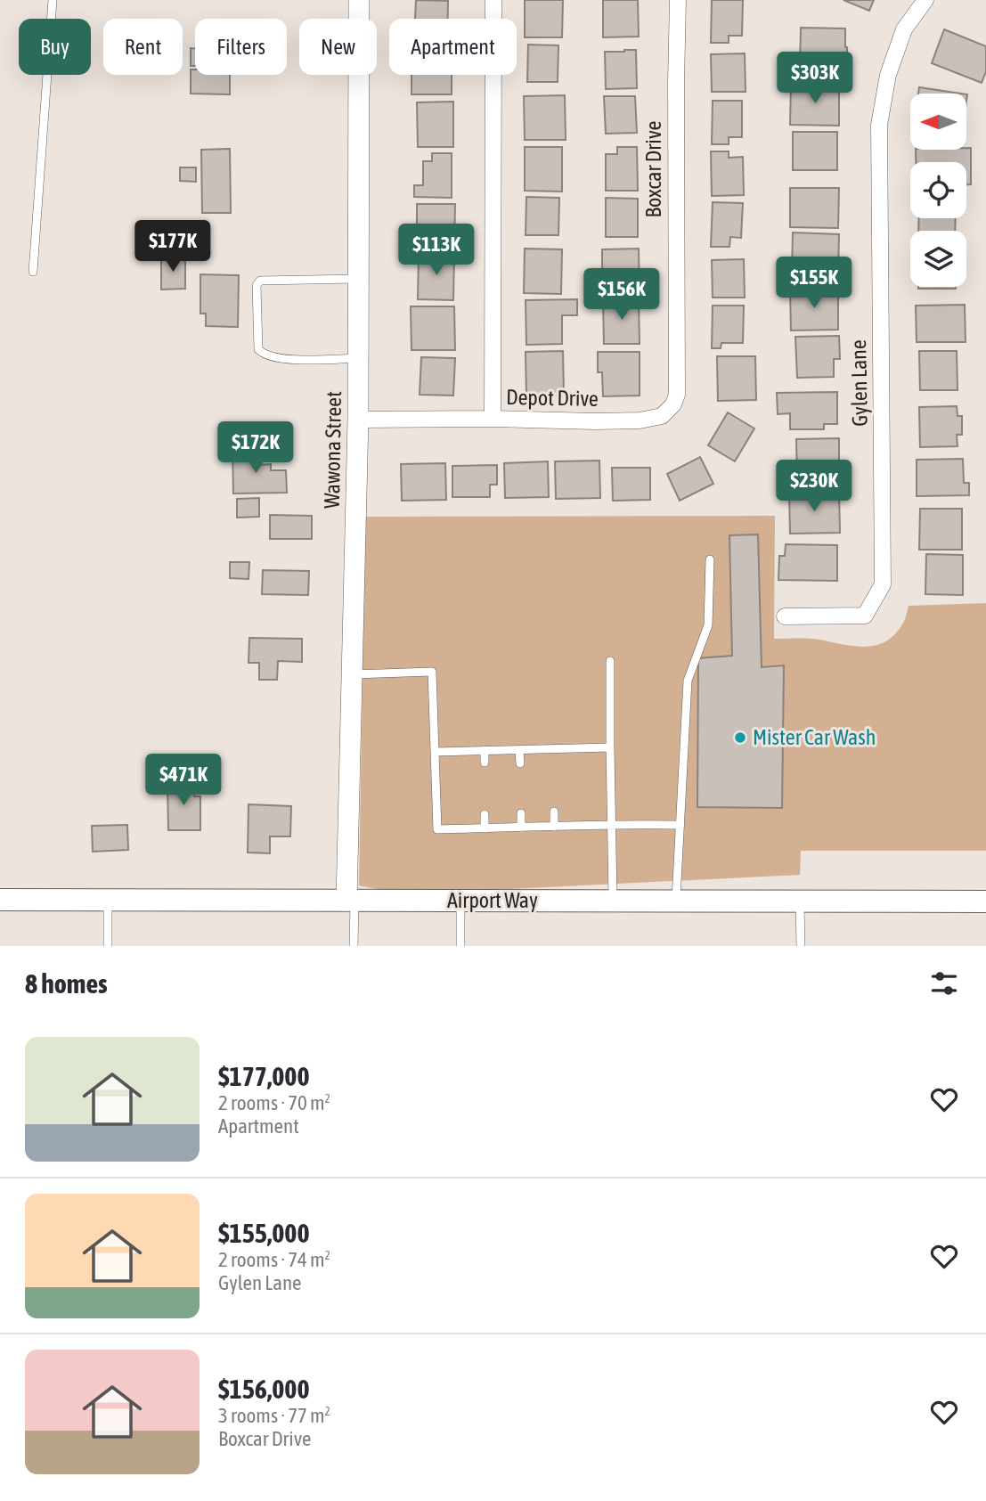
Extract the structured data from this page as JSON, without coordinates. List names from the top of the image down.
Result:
{
  "streets": {
    "main road": ["Airport Way"],
    "street": [
      "Boxcar Drive",
      "Gylen Lane",
      "Depot Drive",
      "Wawona Street"
    ]
  },
  "crossings": [
    ["Boxcar Drive", "Depot Drive"],
    ["Depot Drive", "Wawona Street"],
    ["Wawona Street", "Airport Way"]
  ],
  "places": ["Mister Car Wash"],
  "north": "left",
  "page": {
    "chip": [
      "Buy",
      "Rent",
      "Filters",
      "New",
      "Apartment"
    ],
    "price": [
      "$303K",
      "$177K",
      "$113K",
      "$155K",
      "$156K",
      "$172K",
      "$230K",
      "$471K"
    ],
    "heading": "8 homes",
    "list": [
      {
        "name": "$177,000",
        "note": "2 rooms · 70 m² · Apartment"
      },
      {
        "name": "$155,000",
        "note": "2 rooms · 74 m² · Gylen Lane"
      },
      {
        "name": "$156,000",
        "note": "3 rooms · 77 m² · Boxcar Drive"
      }
    ]
  }
}
